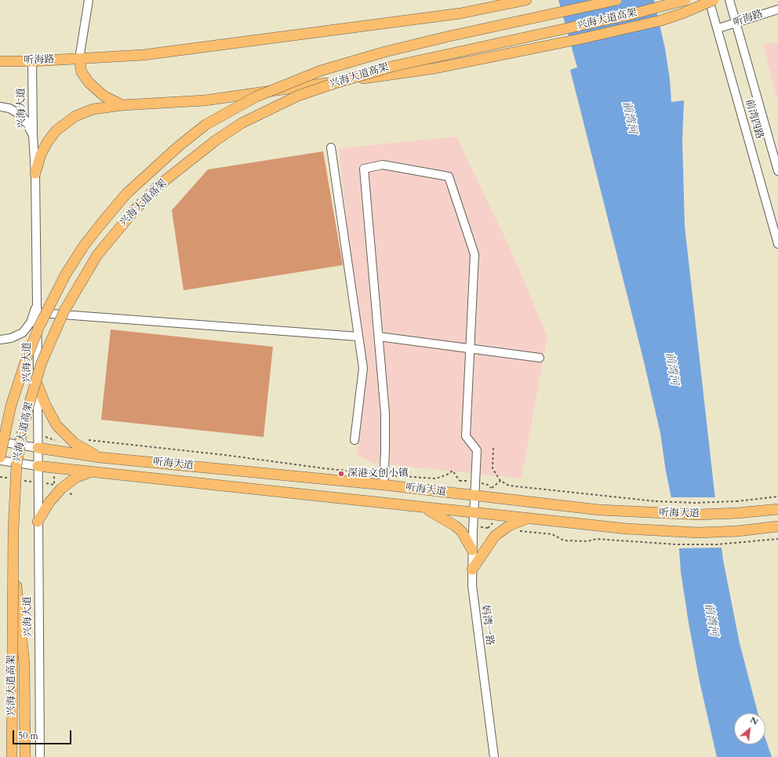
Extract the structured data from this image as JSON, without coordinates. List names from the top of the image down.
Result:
{
  "streets": {
    "main road": ["听海路", "兴海大道高架", "听海大道"],
    "street": ["兴海大道", "前湾四路", "妈湾一路"]
  },
  "crossings": [
    ["听海路", "兴海大道"],
    ["听海路", "前湾四路"],
    ["兴海大道", "听海大道"],
    ["听海大道", "妈湾一路"]
  ],
  "water": ["前湾河"],
  "places": ["深港文创小镇"],
  "scale_bar": "50 m",
  "north": "top right"
}
